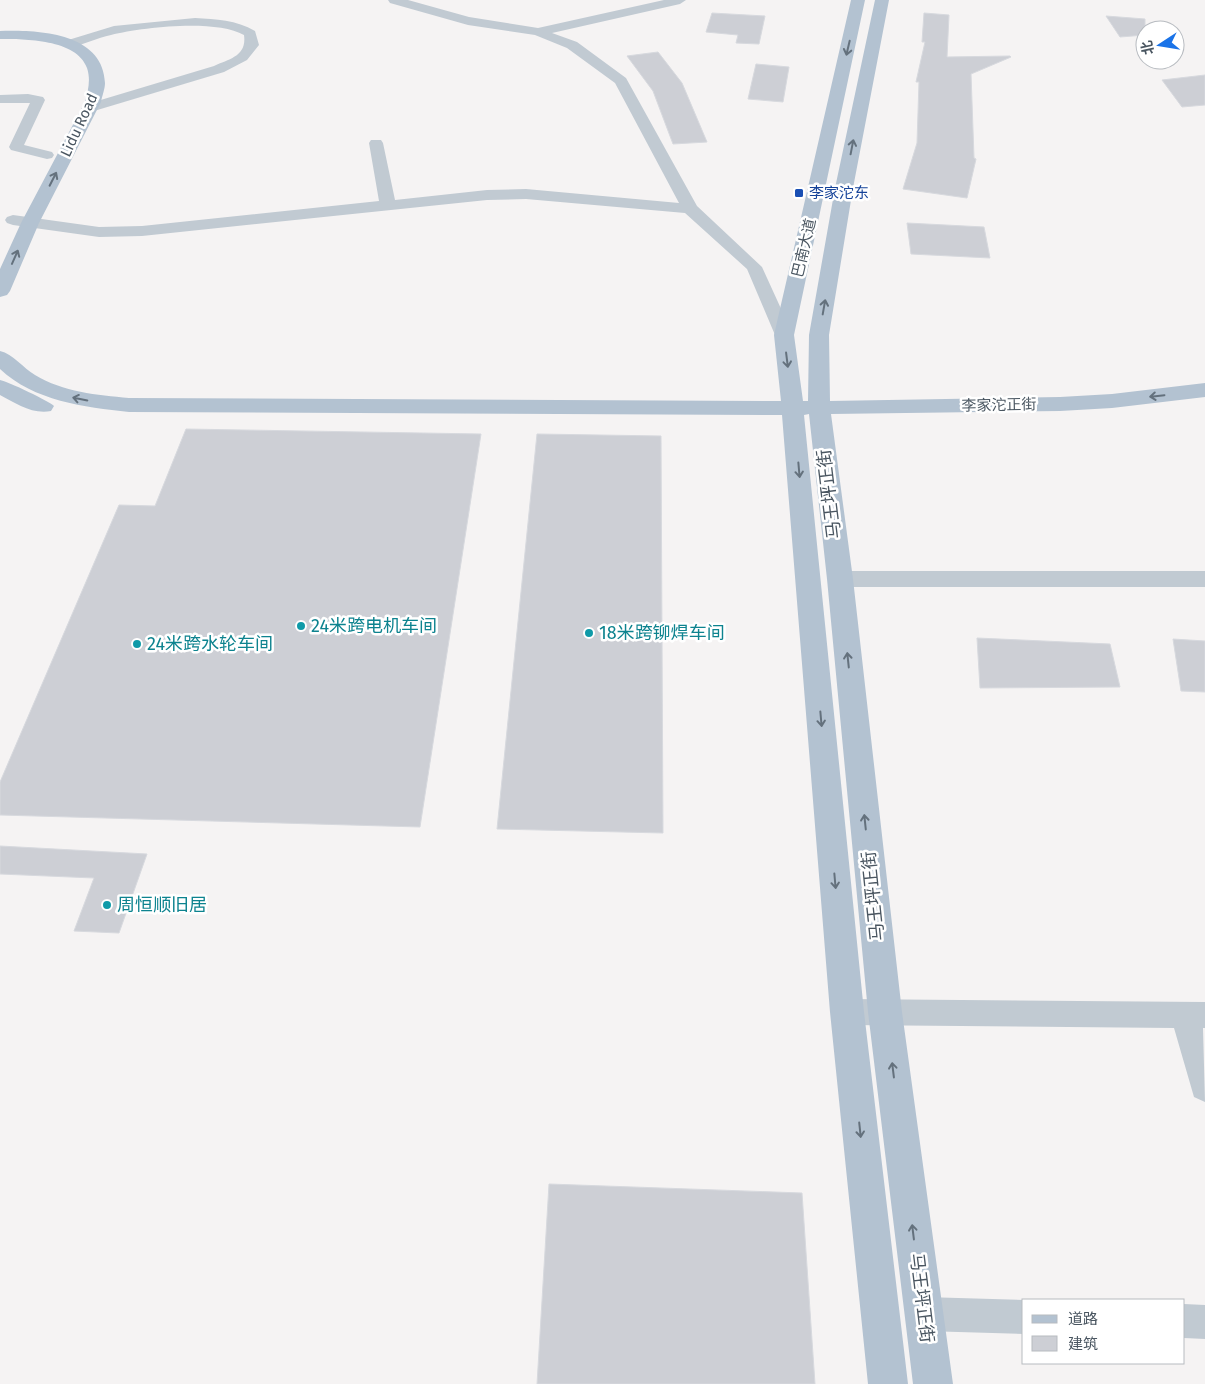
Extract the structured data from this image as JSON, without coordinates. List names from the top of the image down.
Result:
{
  "streets": {
    "main road": [
      "Lidu Road",
      "巴南大道",
      "李家沱正街",
      "马王坪正街"
    ]
  },
  "crossings": [
    ["巴南大道", "李家沱正街"],
    ["巴南大道", "马王坪正街"],
    ["李家沱正街", "马王坪正街"]
  ],
  "places": {
    "transit": ["李家沱东"],
    "other": [
      "24米跨电机车间",
      "18米跨铆焊车间",
      "24米跨水轮车间",
      "周恒顺旧居"
    ]
  },
  "legend": ["道路", "建筑"],
  "north": "left"
}
